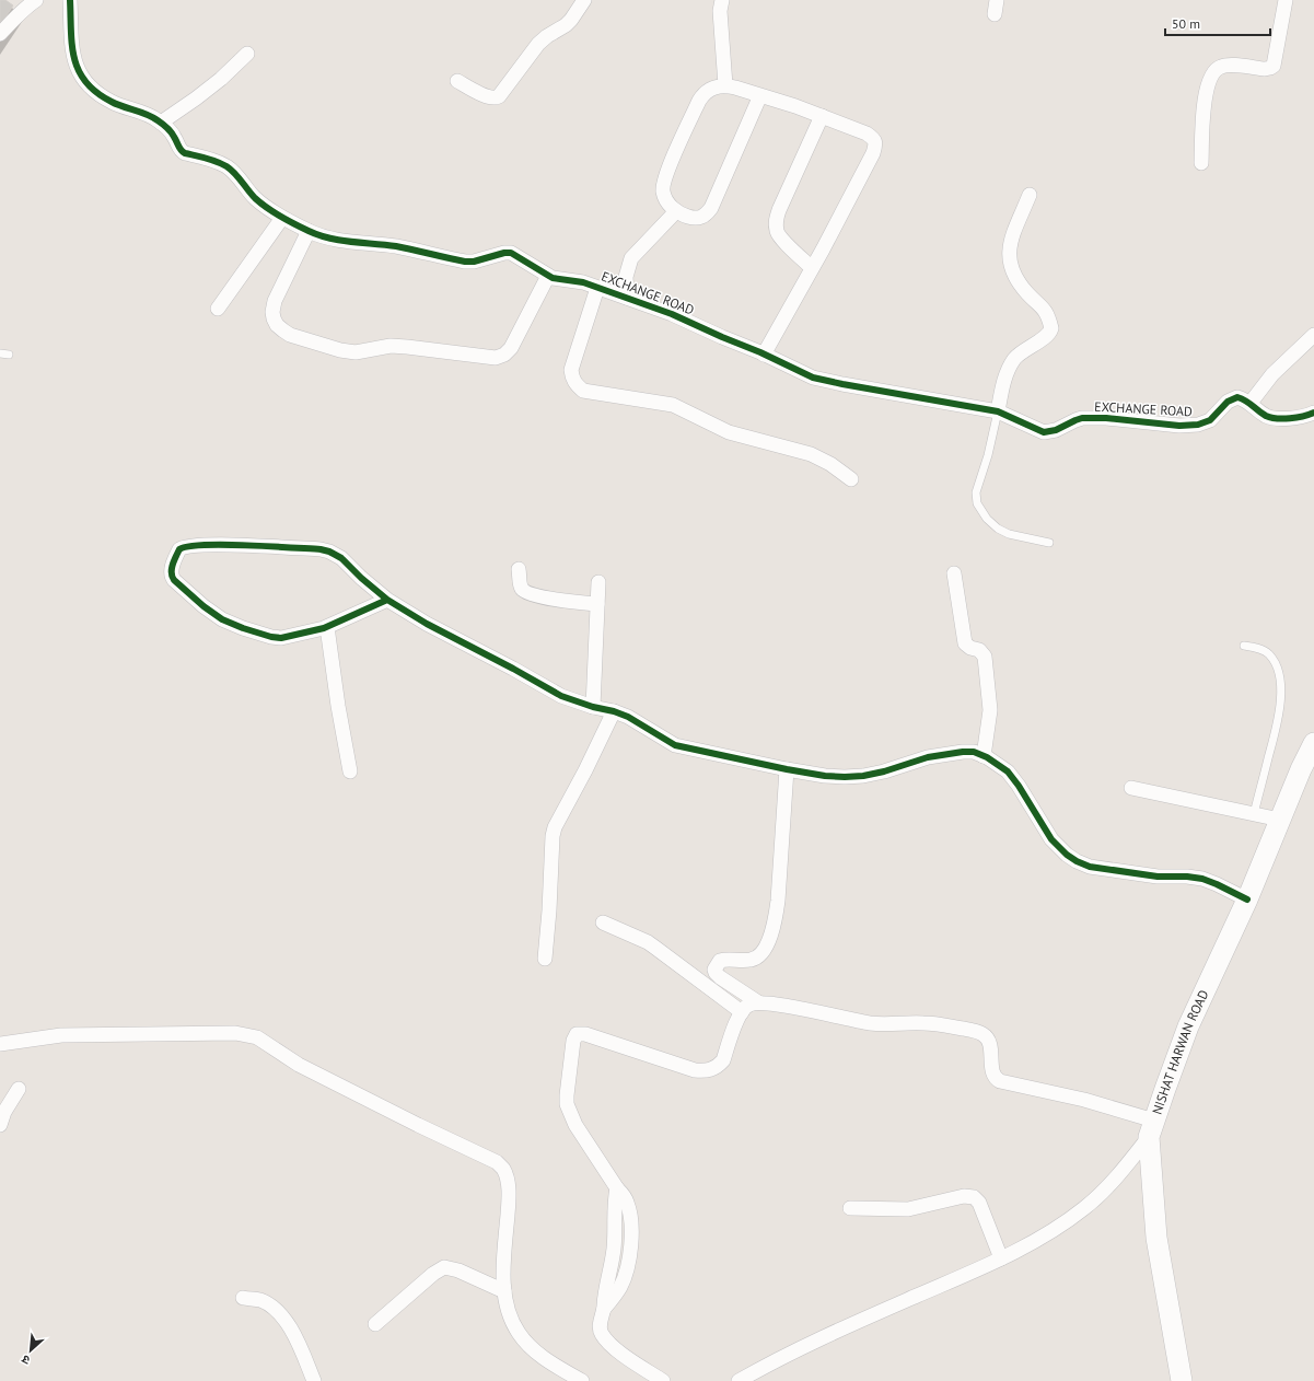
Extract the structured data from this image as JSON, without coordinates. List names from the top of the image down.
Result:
{
  "streets": {
    "main road": ["NISHAT HARWAN ROAD"],
    "street": ["EXCHANGE ROAD"]
  },
  "scale_bar": "50 m",
  "north": "bottom left"
}
